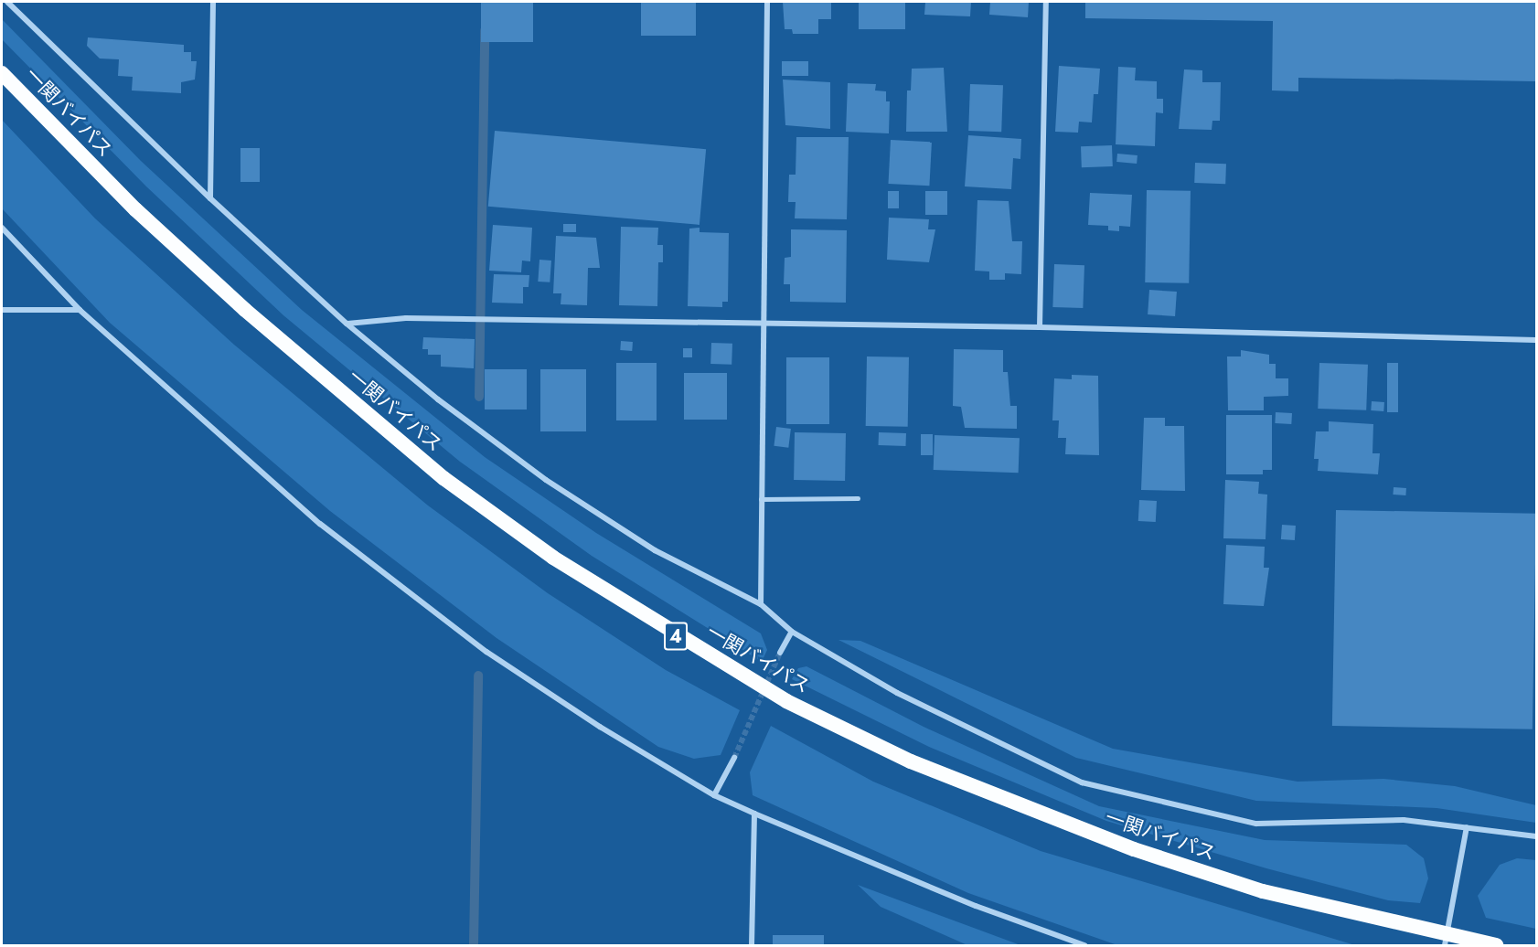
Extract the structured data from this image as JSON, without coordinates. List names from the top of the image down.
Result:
{
  "streets": {
    "highway": ["一関バイパス", "4"]
  }
}
